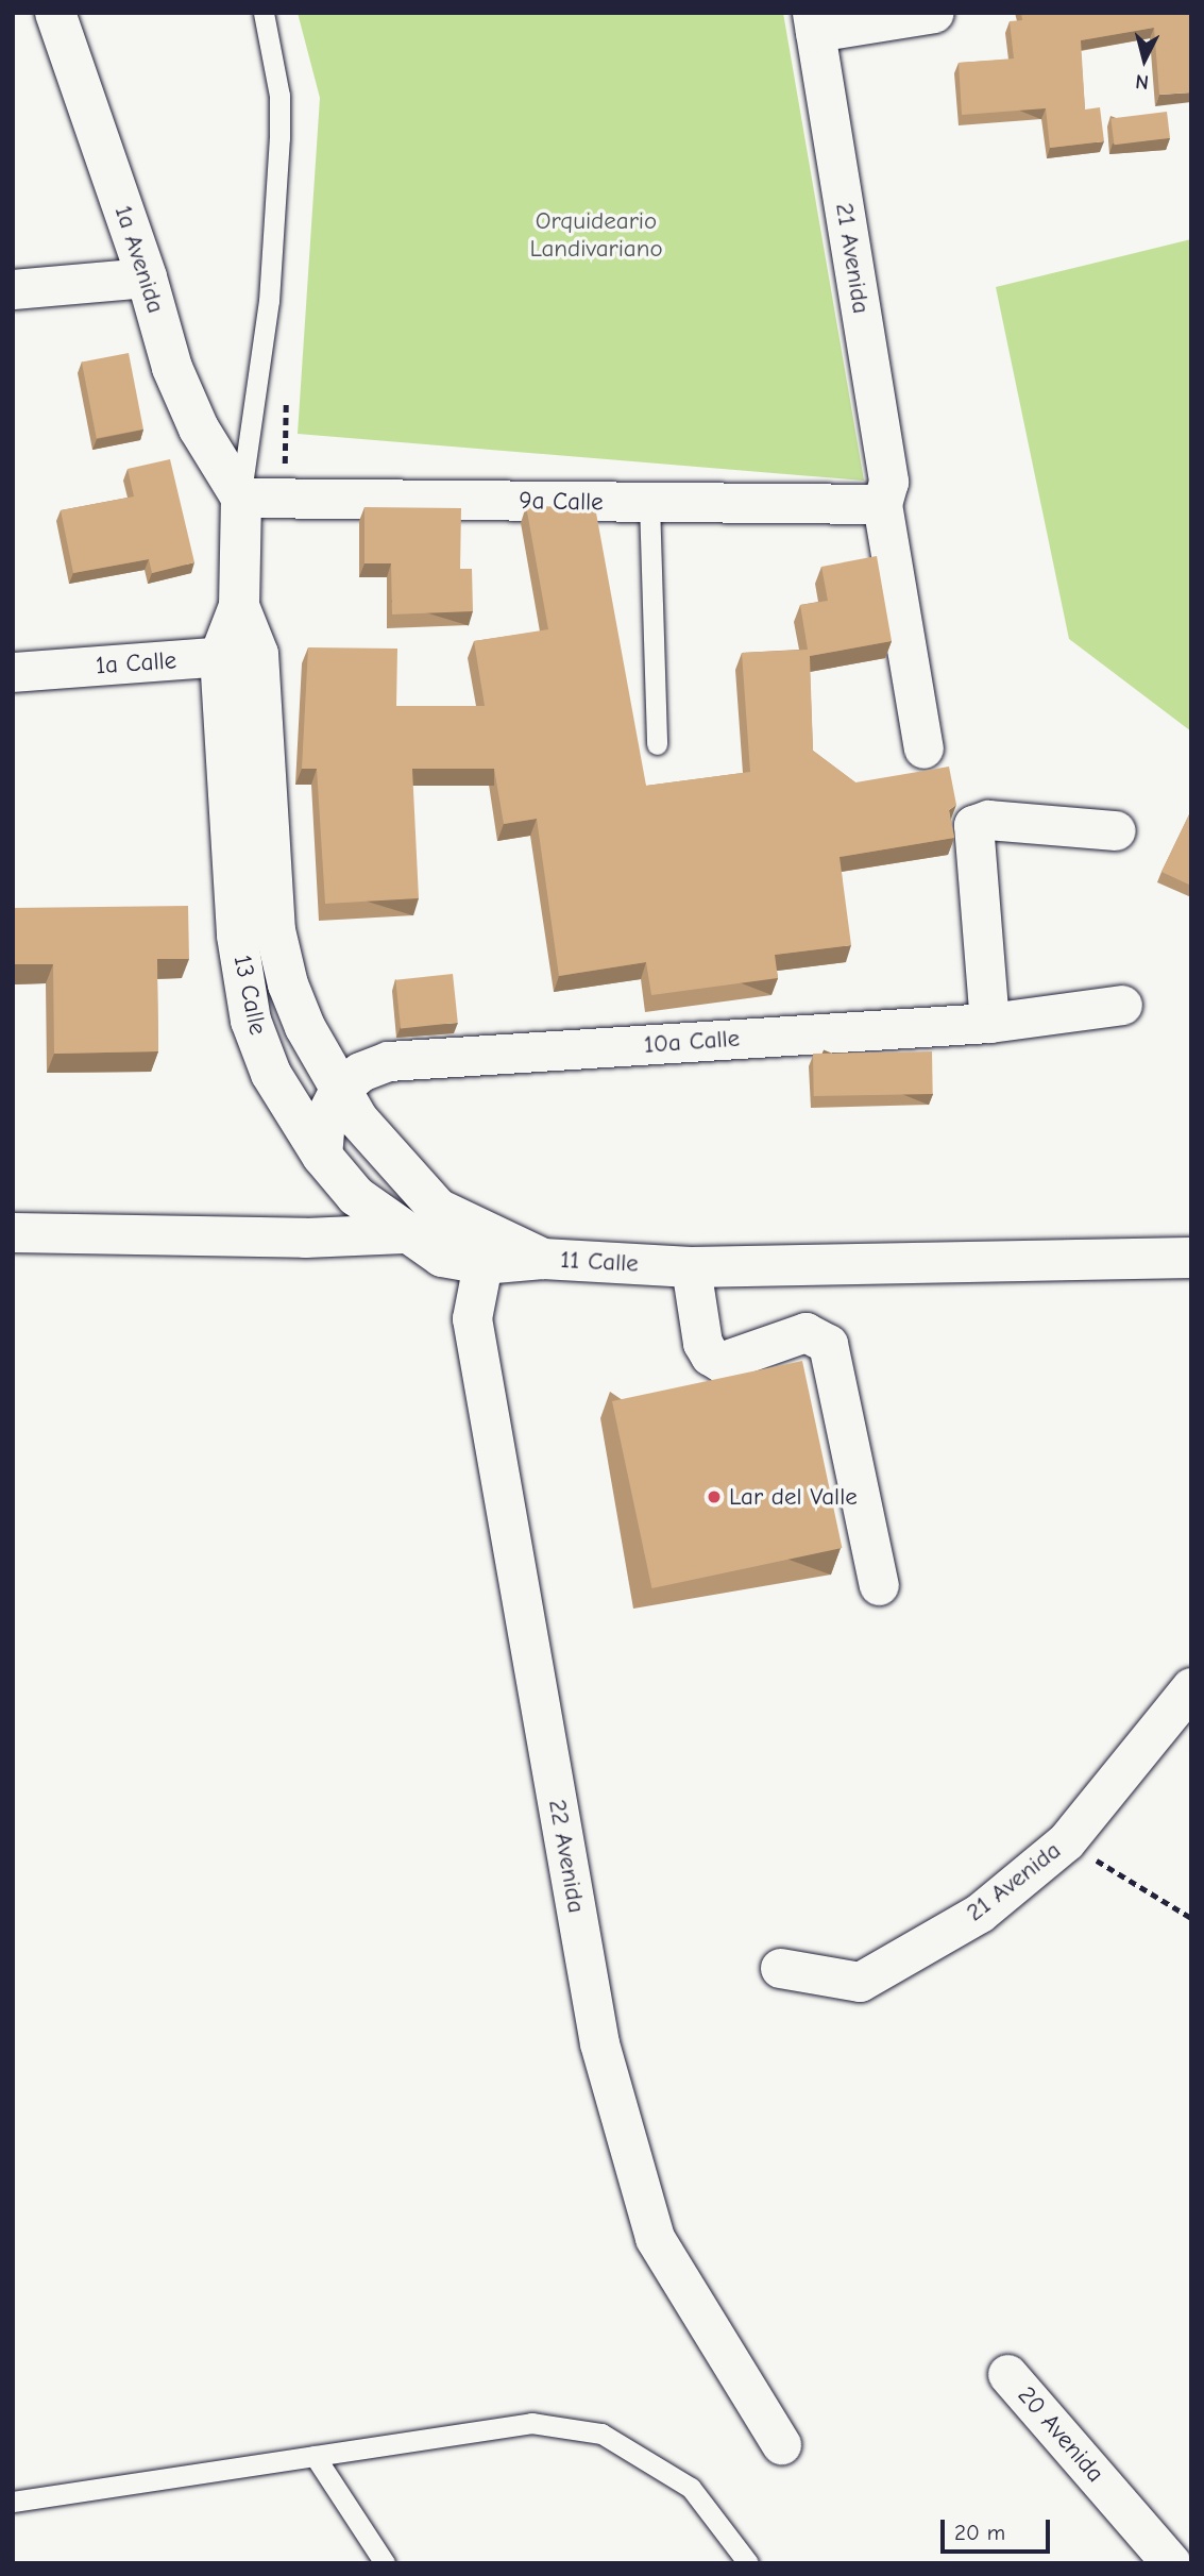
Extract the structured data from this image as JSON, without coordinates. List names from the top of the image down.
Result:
{
  "streets": {
    "street": [
      "21 Avenida",
      "1a Avenida",
      "9a Calle",
      "1a Calle",
      "13 Calle",
      "10a Calle",
      "11 Calle",
      "22 Avenida",
      "20 Avenida"
    ]
  },
  "crossings": [
    ["21 Avenida", "9a Calle"],
    ["1a Avenida", "9a Calle"],
    ["1a Avenida", "13 Calle"],
    ["9a Calle", "13 Calle"],
    ["1a Calle", "13 Calle"],
    ["13 Calle", "10a Calle"],
    ["13 Calle", "11 Calle"],
    ["13 Calle", "22 Avenida"],
    ["11 Calle", "22 Avenida"]
  ],
  "parks": ["Orquideario Landivariano"],
  "places": ["Lar del Valle"],
  "scale_bar": "20 m",
  "north": "bottom"
}
